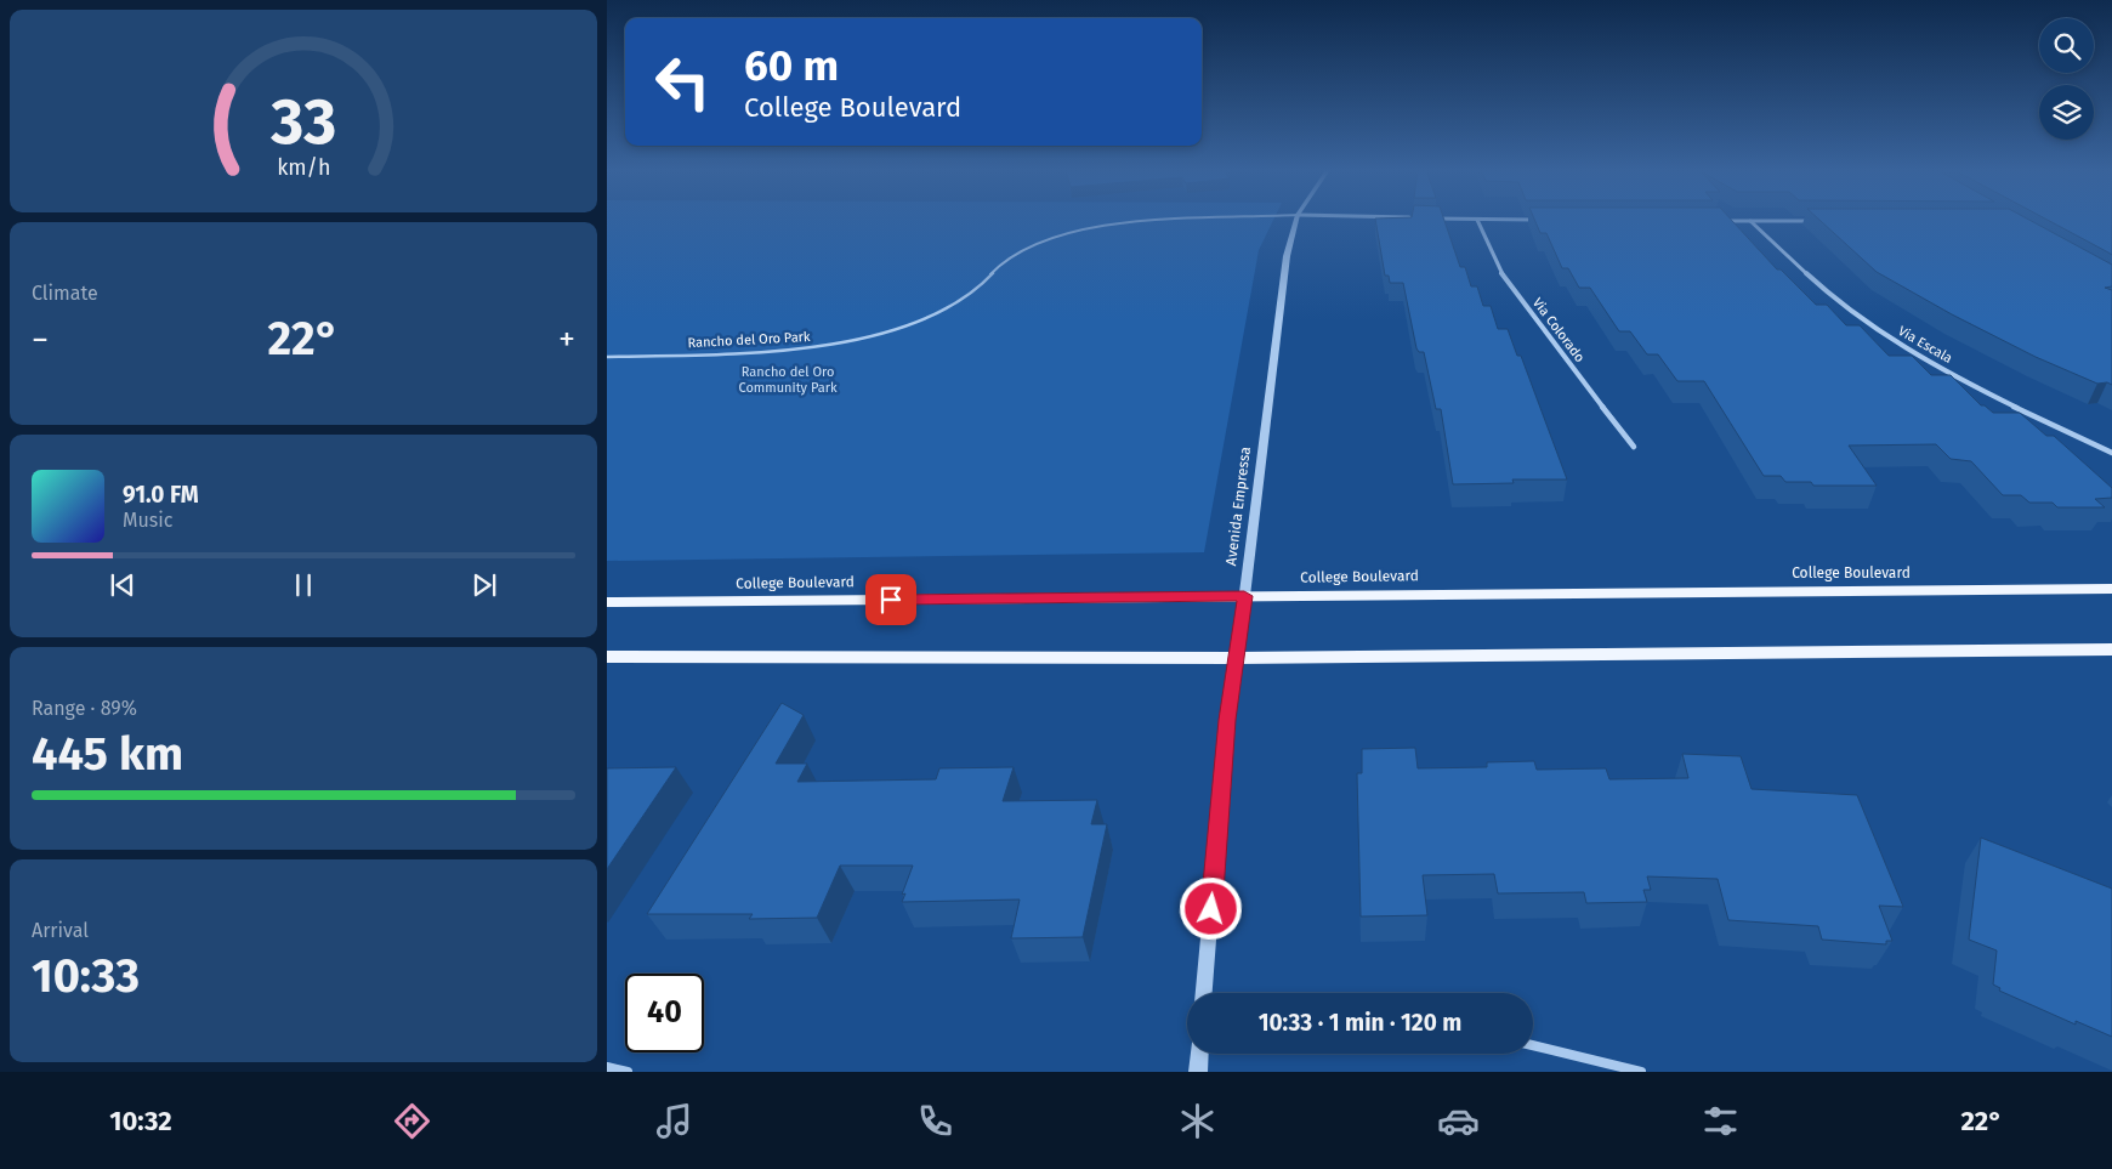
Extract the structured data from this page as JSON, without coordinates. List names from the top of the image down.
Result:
{
  "streets": {
    "main road": ["College Boulevard"],
    "street": ["Via Colorado", "Via Escala", "Avenida Empressa"],
    "lane": ["Rancho del Oro Park"]
  },
  "crossings": [
    ["Avenida Empressa", "College Boulevard"]
  ],
  "parks": ["Rancho del Oro Community Park"],
  "page": {
    "turn": ["60 m", "College Boulevard"],
    "tile": [
      "Climate",
      ["Range · 89%", "445 km"],
      ["Arrival", "10:33"]
    ],
    "heat": ["−", "22°", "+"],
    "song": ["91.0 FM", "Music"],
    "limit": "40",
    "trip": "10:33 · 1 min · 120 m",
    "tabs": ["10:32", "22°"],
    "gauge": ["33", "km/h"]
  }
}
